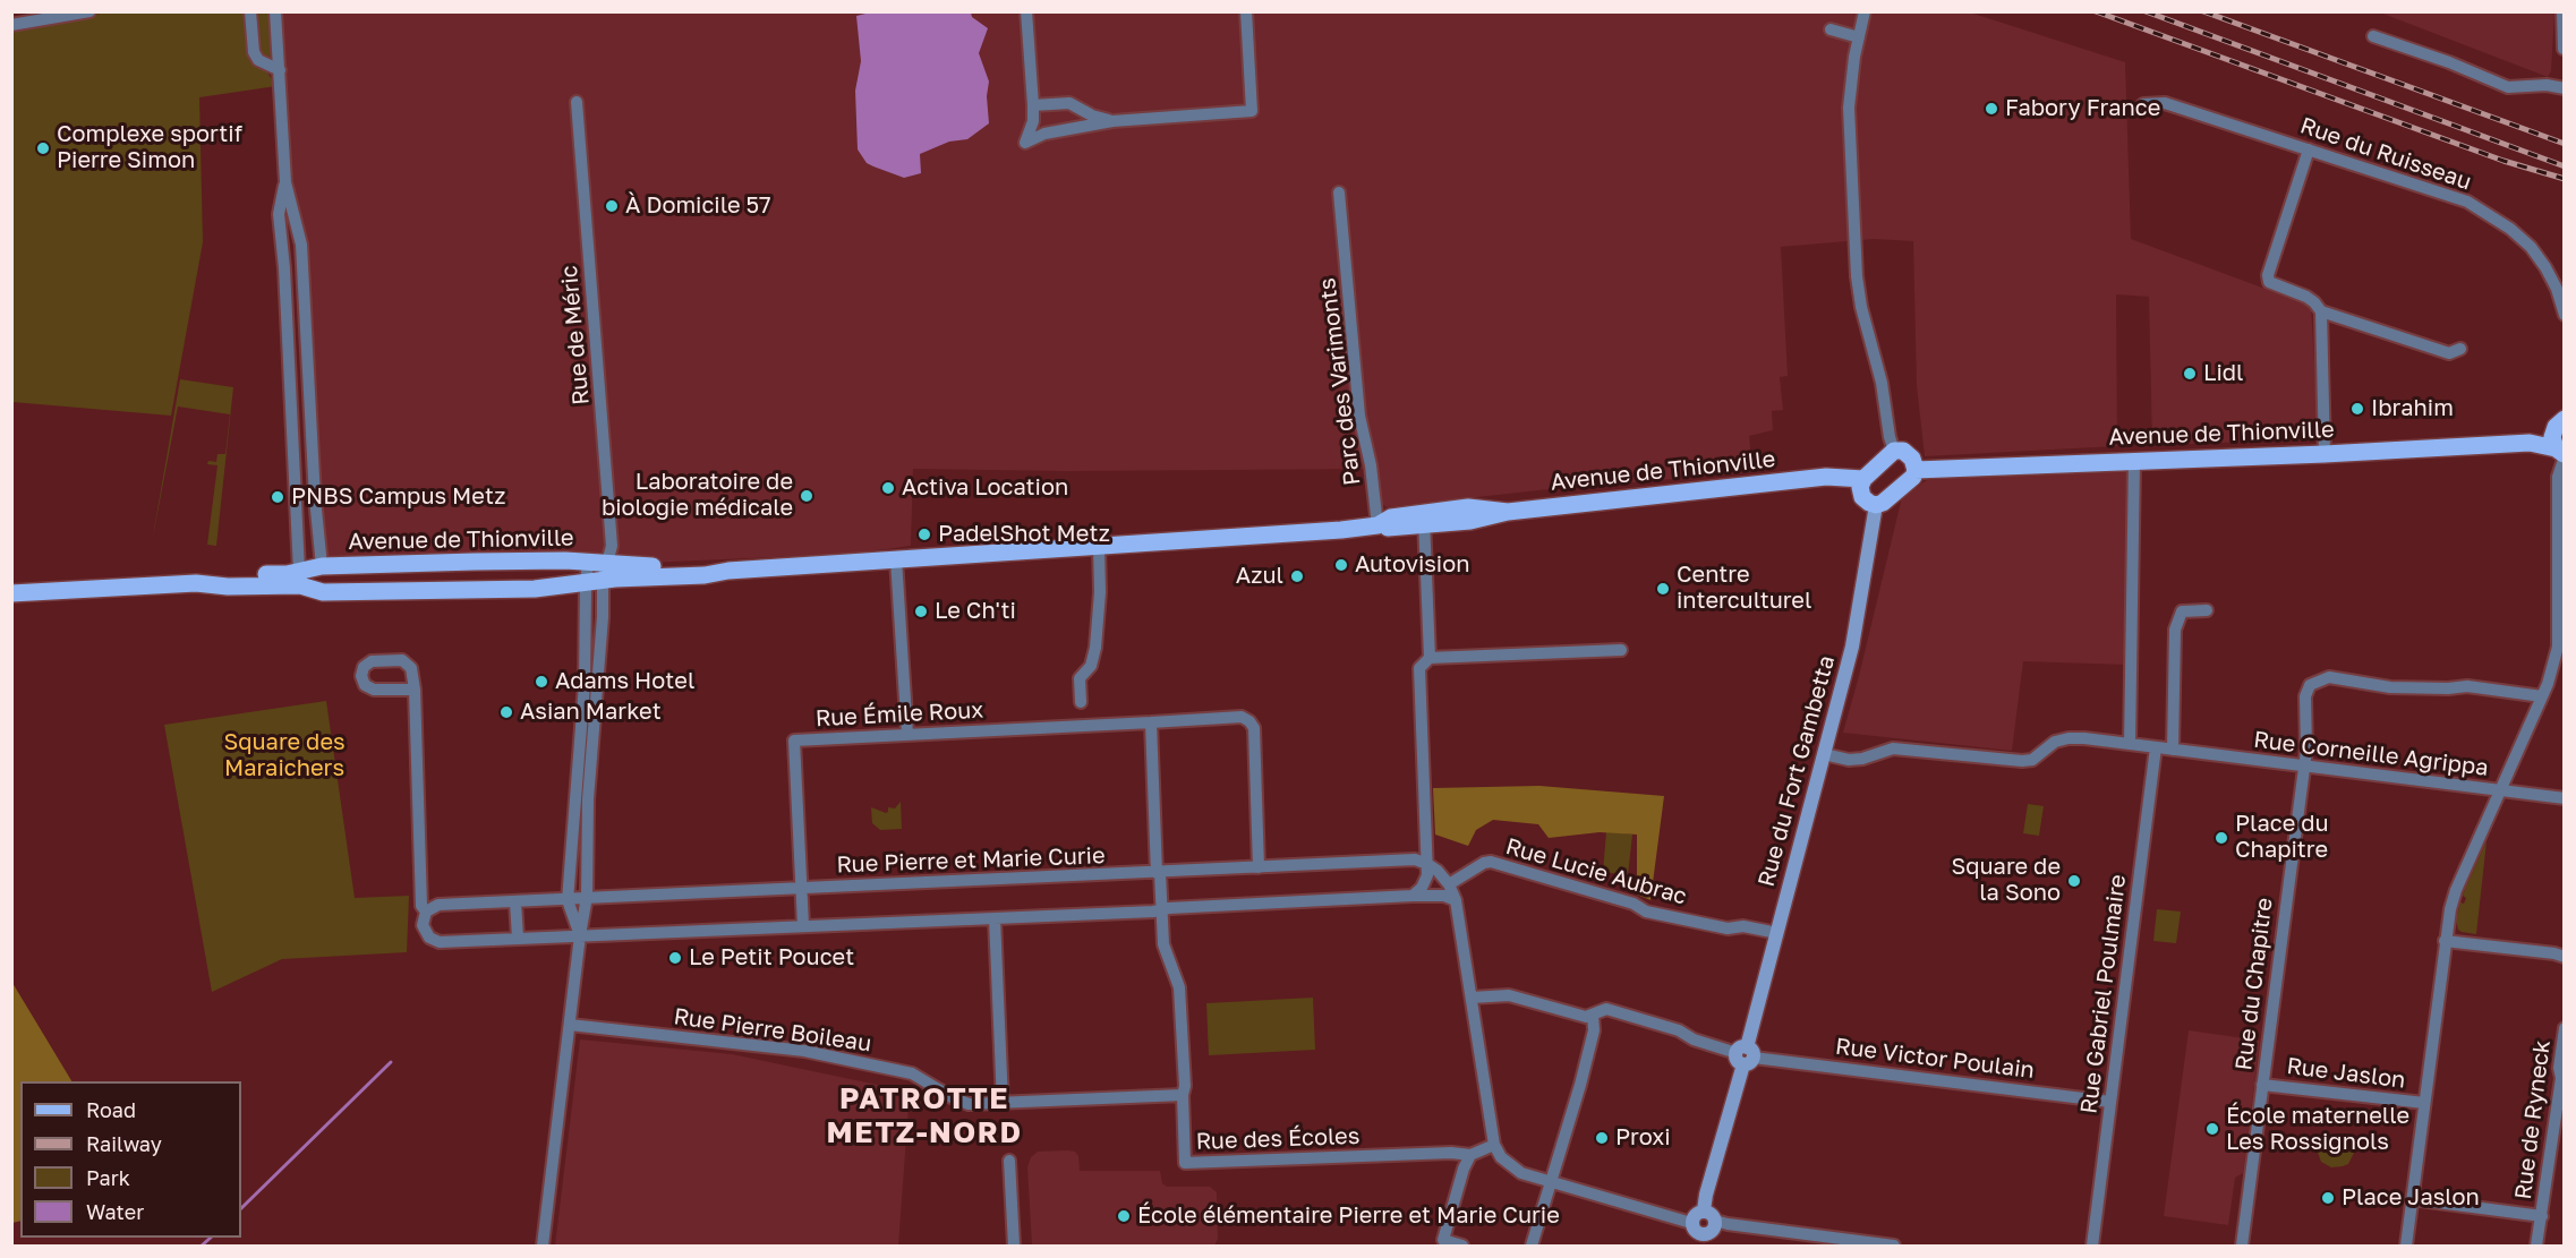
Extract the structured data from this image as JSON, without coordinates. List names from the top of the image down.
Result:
{
  "streets": {
    "main road": ["Avenue de Thionville"],
    "street": [
      "Rue du Ruisseau",
      "Rue de Méric",
      "Parc des Varimonts",
      "Rue Émile Roux",
      "Rue Corneille Agrippa",
      "Rue du Fort Gambetta",
      "Rue Pierre et Marie Curie",
      "Rue Lucie Aubrac",
      "Rue du Chapitre",
      "Rue Gabriel Poulmaire",
      "Rue Pierre Boileau",
      "Rue Victor Poulain",
      "Rue Jaslon",
      "Rue de Ryneck",
      "Rue des Écoles"
    ]
  },
  "crossings": [
    ["Rue de Méric", "Avenue de Thionville"],
    ["Parc des Varimonts", "Avenue de Thionville"],
    ["Rue Émile Roux", "Rue Pierre et Marie Curie"],
    ["Rue Corneille Agrippa", "Rue du Fort Gambetta"],
    ["Rue Corneille Agrippa", "Rue du Chapitre"],
    ["Rue Corneille Agrippa", "Rue Gabriel Poulmaire"],
    ["Rue du Fort Gambetta", "Rue Lucie Aubrac"],
    ["Rue du Fort Gambetta", "Rue Victor Poulain"],
    ["Rue du Chapitre", "Rue Jaslon"],
    ["Rue Gabriel Poulmaire", "Rue Victor Poulain"]
  ],
  "districts": ["PATROTTE METZ-NORD"],
  "parks": ["Square des Maraichers"],
  "places": [
    "Fabory France",
    "Complexe sportif Pierre Simon",
    "À Domicile 57",
    "Lidl",
    "Ibrahim",
    "Activa Location",
    "Laboratoire de biologie médicale",
    "PNBS Campus Metz",
    "PadelShot Metz",
    "Autovision",
    "Azul",
    "Centre interculturel",
    "Le Ch'ti",
    "Adams Hotel",
    "Asian Market",
    "Place du Chapitre",
    "Square de la Sono",
    "Le Petit Poucet",
    "École maternelle Les Rossignols",
    "Proxi",
    "Place Jaslon",
    "École élémentaire Pierre et Marie Curie"
  ],
  "legend": [
    "Road",
    "Railway",
    "Park",
    "Water"
  ]
}
